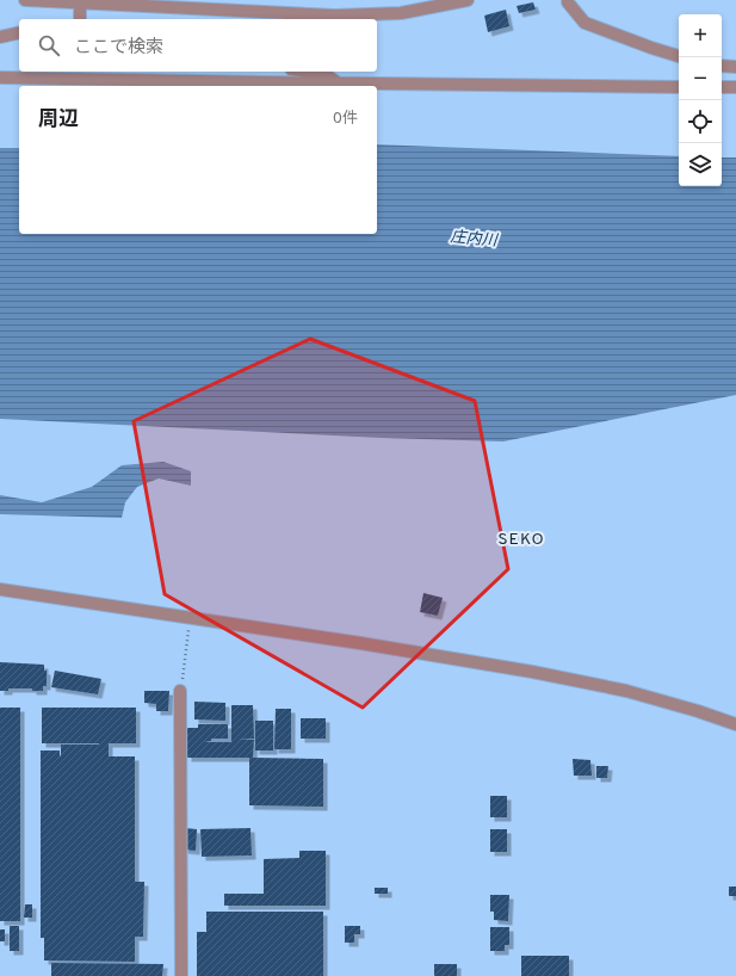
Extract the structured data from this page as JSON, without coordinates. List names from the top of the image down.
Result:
{
  "districts": ["SEKO"],
  "water": ["庄内川"],
  "page": {
    "map_buttons": ["+", "−"],
    "search": "ここで検索",
    "heading": ["周辺", "0件"]
  }
}
